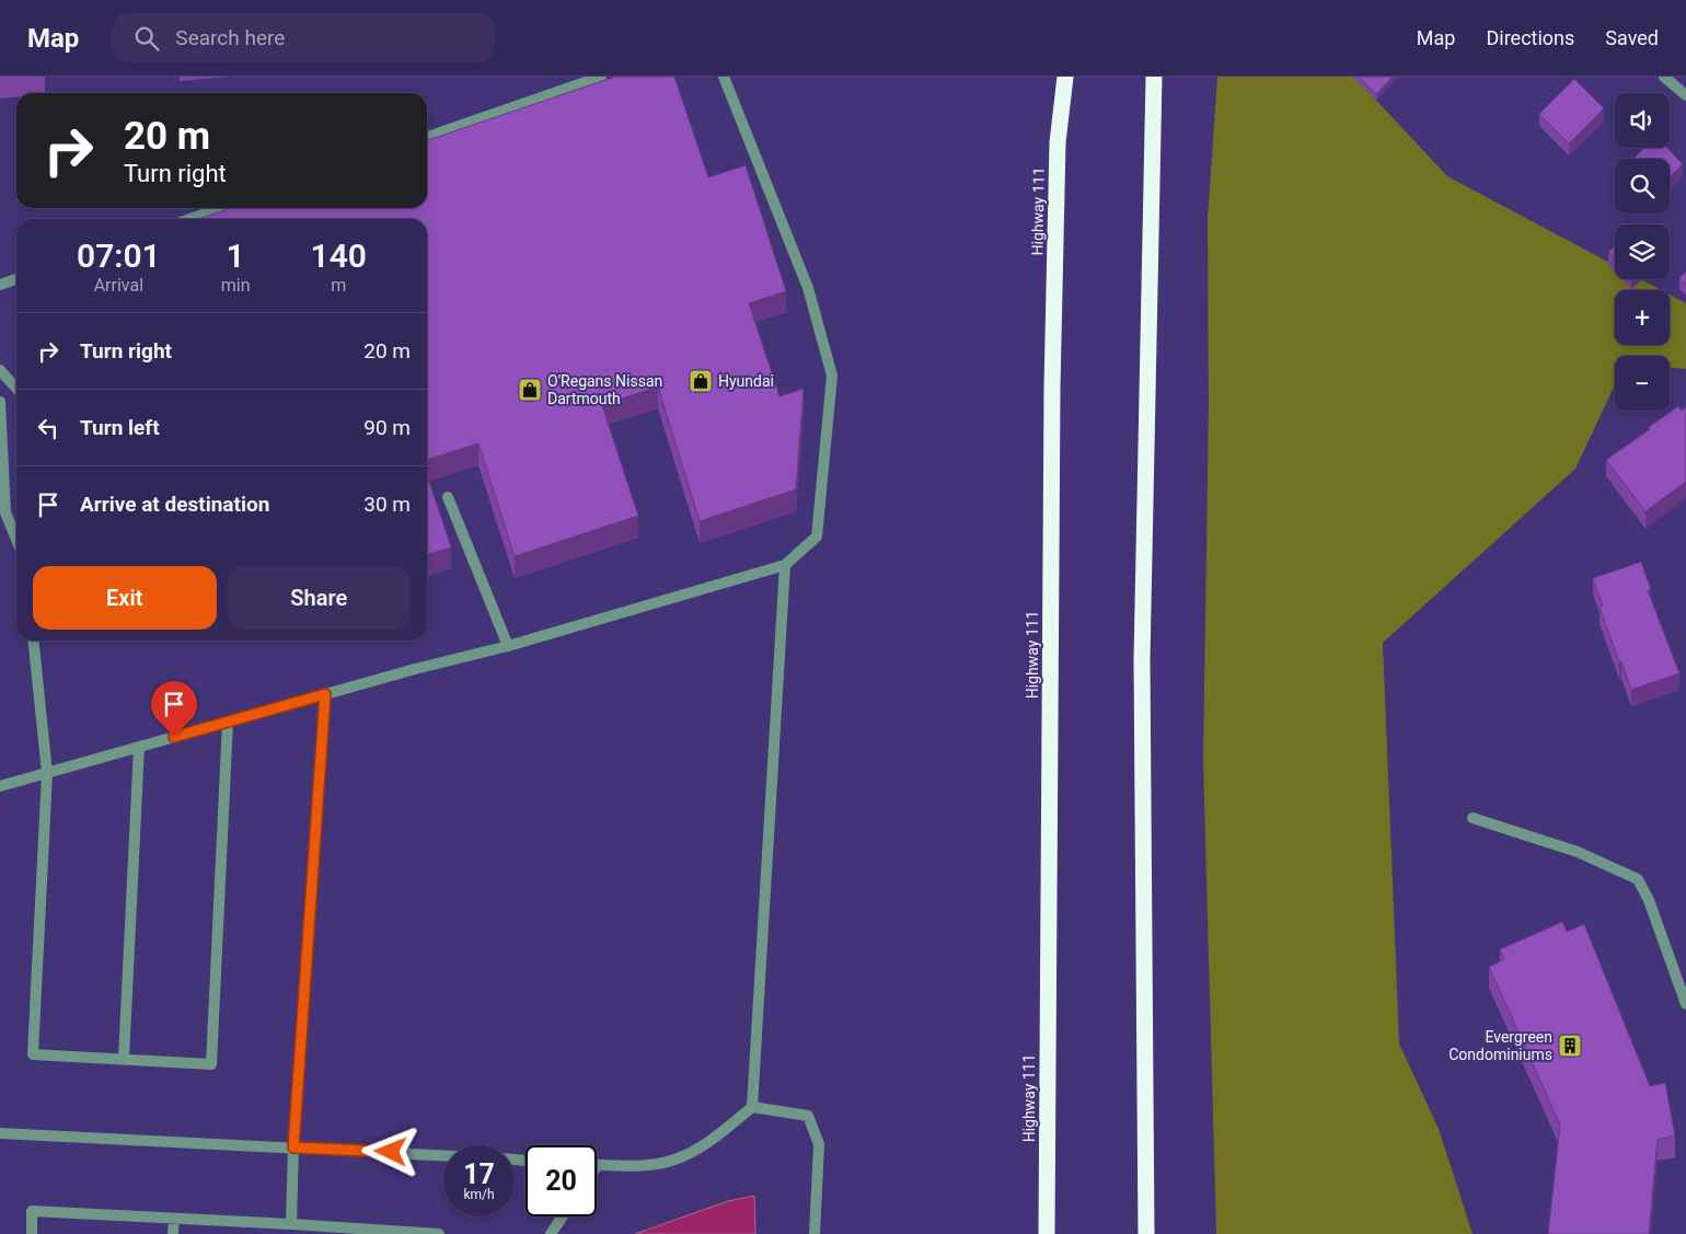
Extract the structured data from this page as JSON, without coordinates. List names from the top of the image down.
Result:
{
  "streets": {
    "highway": ["Highway 111"]
  },
  "places": {
    "shop": ["Hyundai", "O'Regans Nissan Dartmouth"],
    "building": ["Evergreen Condominiums"]
  },
  "page": {
    "header": "Map",
    "search": "Search here",
    "nav": ["Map", "Directions", "Saved"],
    "map_buttons": ["+", "−"],
    "turn": ["20 m", "Turn right"],
    "eta": [
      "07:01",
      "Arrival",
      "1",
      "min",
      "140",
      "m"
    ],
    "list": [
      {
        "name": "Turn right",
        "value": "20 m"
      },
      {
        "name": "Turn left",
        "value": "90 m"
      },
      {
        "name": "Arrive at destination",
        "value": "30 m"
      }
    ],
    "buttons": ["Exit", "Share"],
    "speed": "17 km/h",
    "limit": "20"
  }
}
